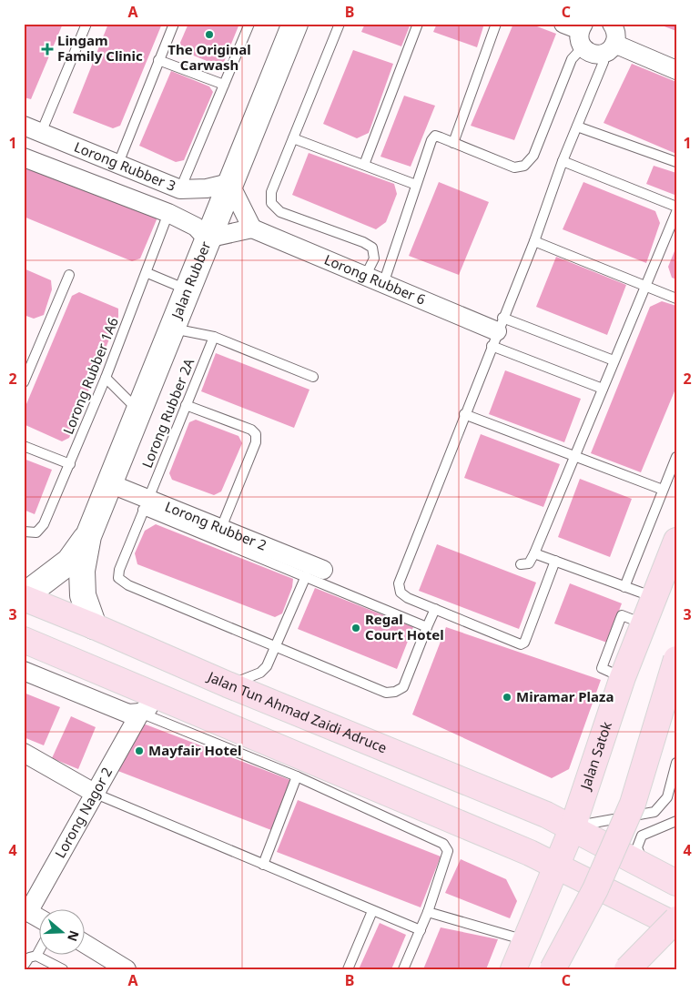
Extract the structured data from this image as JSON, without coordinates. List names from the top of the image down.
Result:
{
  "streets": {
    "main road": ["Jalan Rubber", "Jalan Tun Ahmad Zaidi Adruce", "Jalan Satok"],
    "street": [
      "Lorong Rubber 3",
      "Lorong Rubber 6",
      "Lorong Rubber 2",
      "Lorong Nagor 2"
    ],
    "lane": ["Lorong Rubber 1A6", "Lorong Rubber 2A"]
  },
  "crossings": [
    ["Lorong Rubber 3", "Jalan Rubber"],
    ["Lorong Rubber 3", "Lorong Rubber 1A6"],
    ["Jalan Rubber", "Lorong Rubber 2"],
    ["Jalan Rubber", "Jalan Tun Ahmad Zaidi Adruce"],
    ["Lorong Rubber 2A", "Lorong Rubber 2"],
    ["Jalan Tun Ahmad Zaidi Adruce", "Jalan Satok"]
  ],
  "places": {
    "other": [
      "The Original Carwash",
      "Regal Court Hotel",
      "Miramar Plaza",
      "Mayfair Hotel"
    ],
    "health": ["Lingam Family Clinic"]
  },
  "north": "right",
  "grid": {
    "columns": ["A", "B", "C"],
    "rows": [
      "1",
      "2",
      "3",
      "4"
    ]
  }
}
